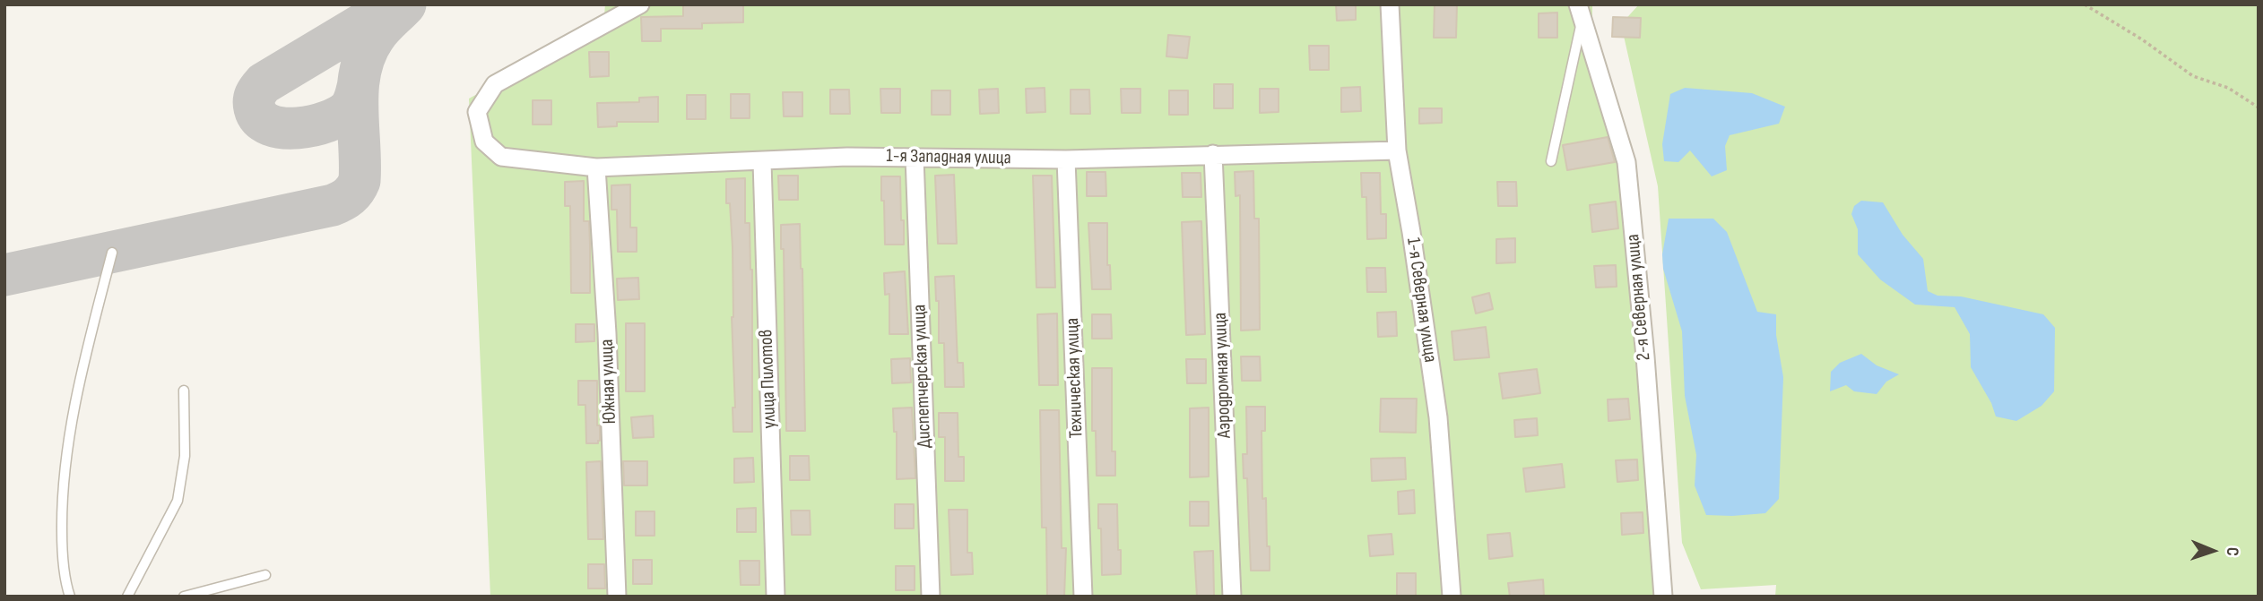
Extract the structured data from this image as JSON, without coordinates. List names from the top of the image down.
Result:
{
  "streets": {
    "street": [
      "1-я Западная улица",
      "2-я Северная улица",
      "1-я Северная улица",
      "Аэродромная улица",
      "Диспетчерская улица",
      "Техническая улица",
      "улица Пилотов",
      "Южная улица"
    ]
  },
  "crossings": [
    ["1-я Западная улица", "1-я Северная улица"],
    ["1-я Западная улица", "Аэродромная улица"],
    ["1-я Западная улица", "Диспетчерская улица"],
    ["1-я Западная улица", "Техническая улица"],
    ["1-я Западная улица", "улица Пилотов"],
    ["1-я Западная улица", "Южная улица"]
  ],
  "north": "right"
}
